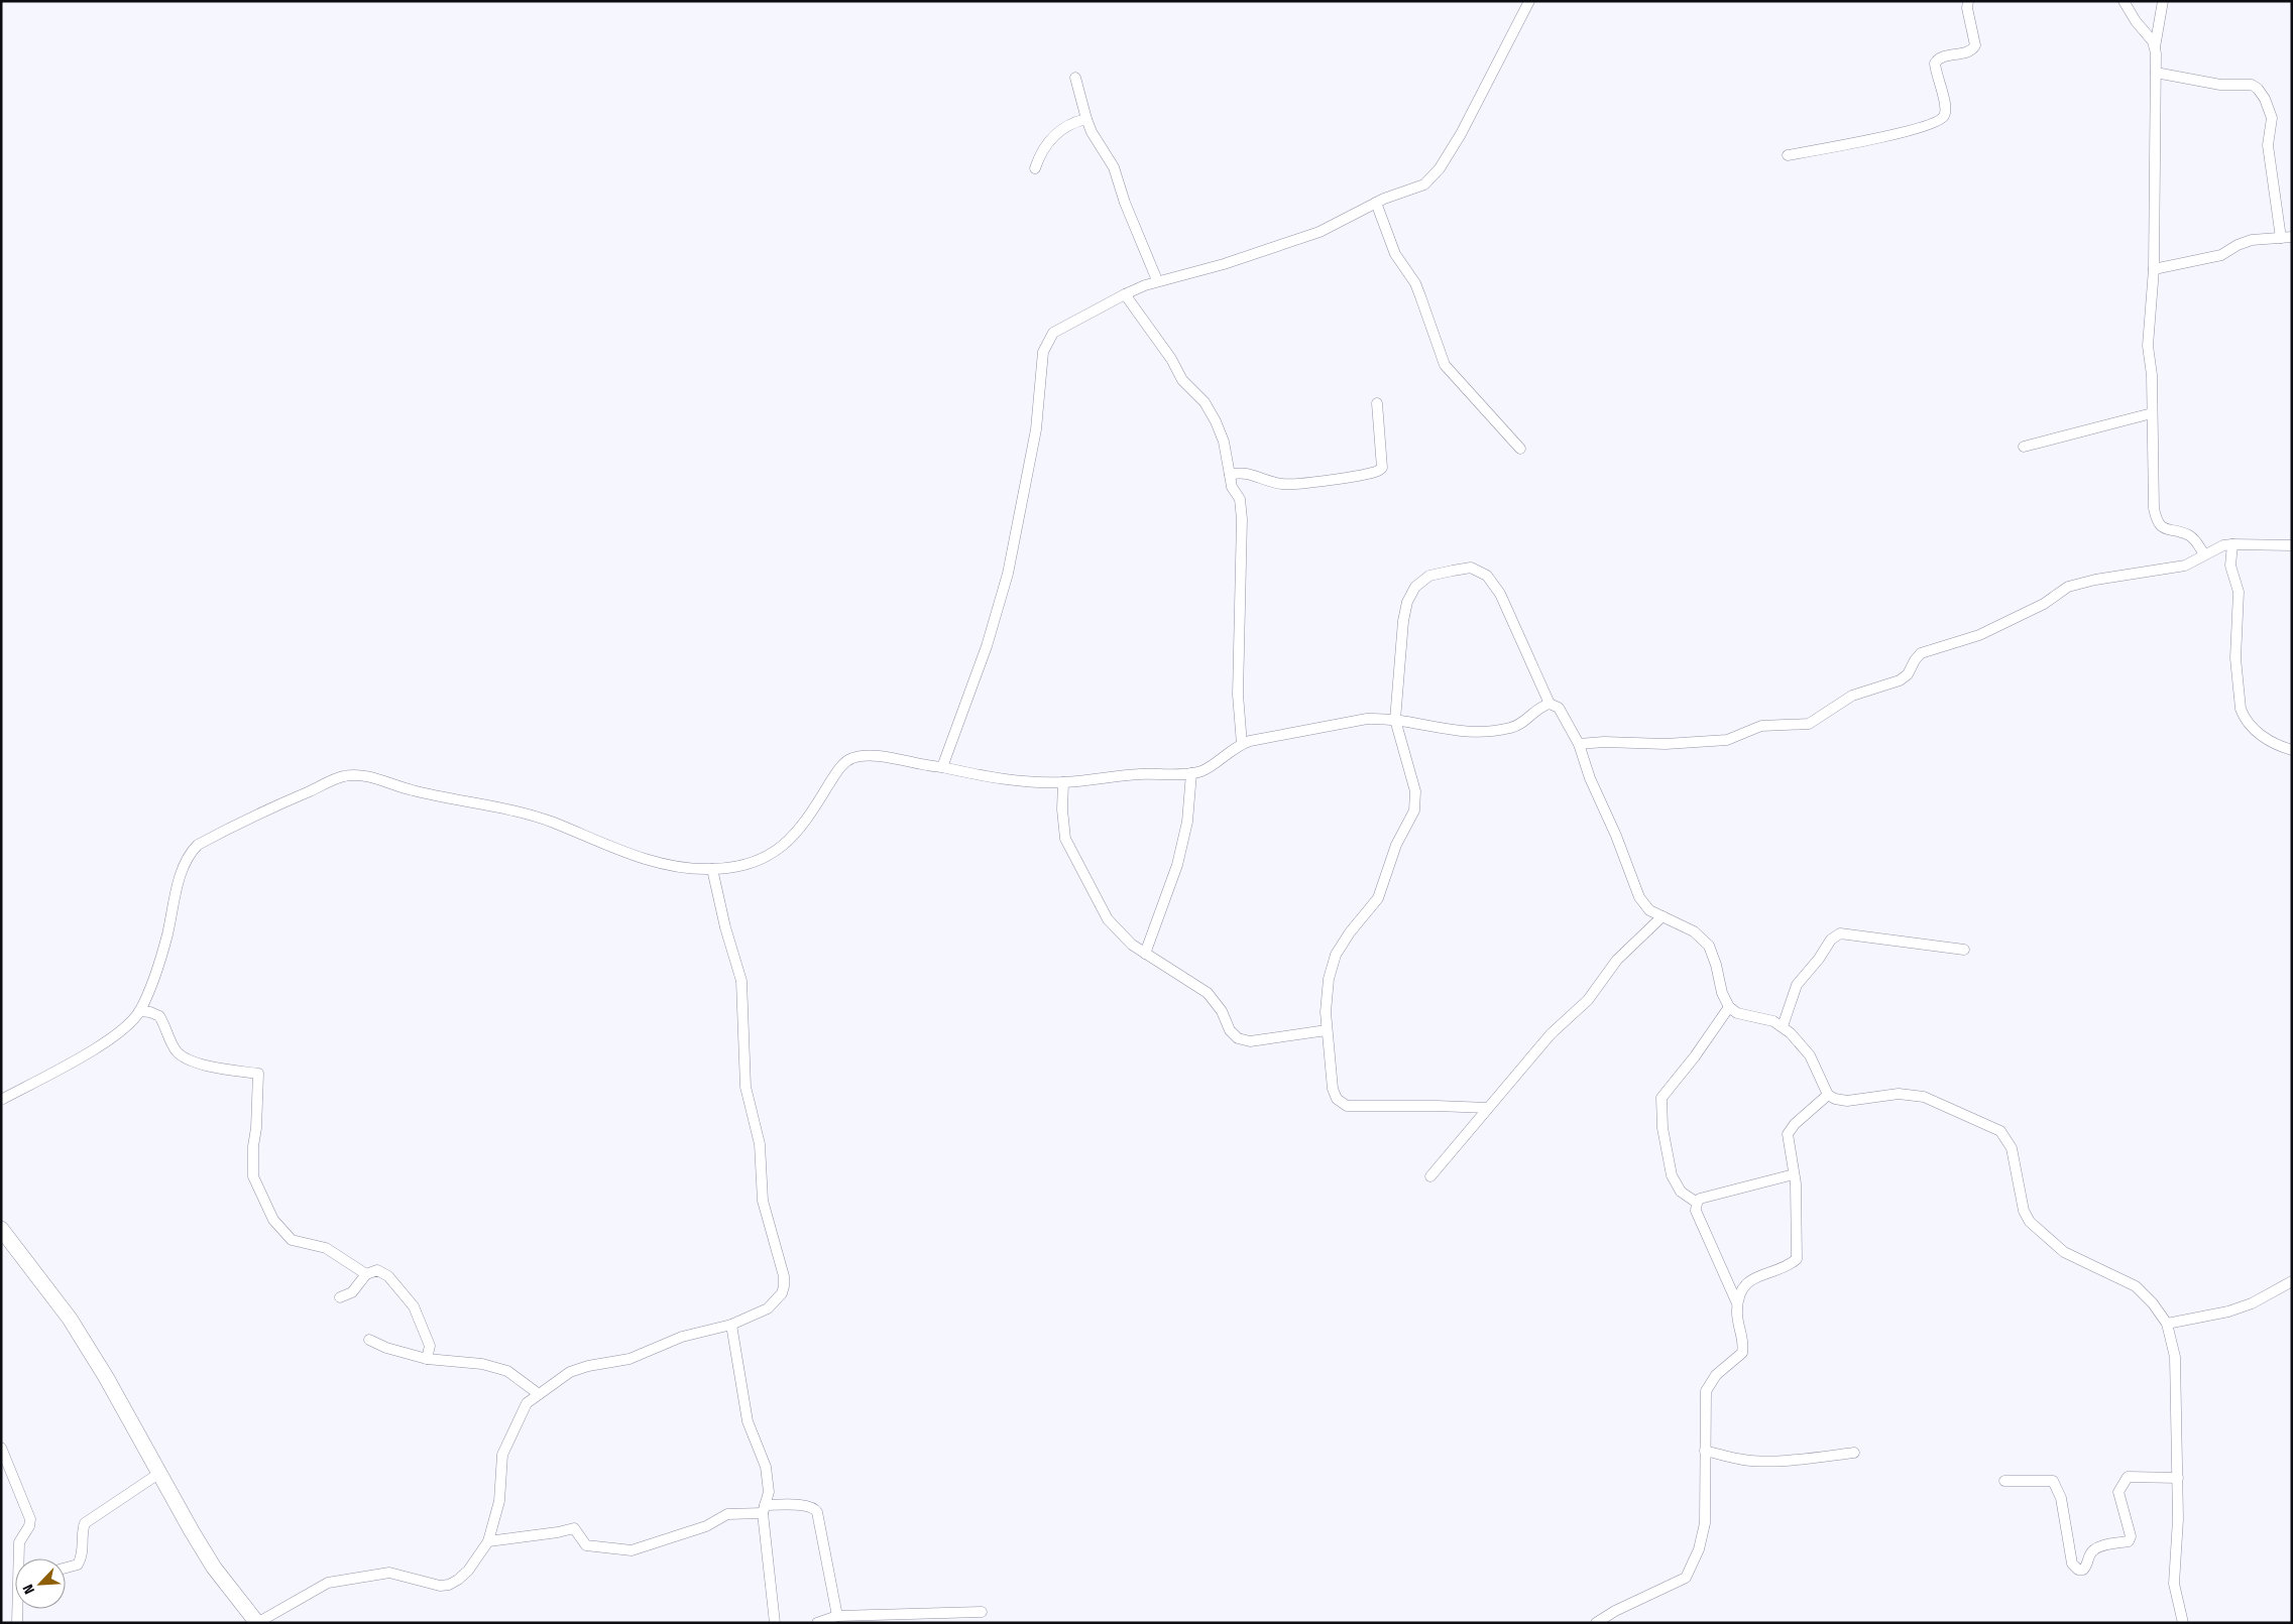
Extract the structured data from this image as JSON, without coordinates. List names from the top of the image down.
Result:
{
  "north": "bottom left"
}
